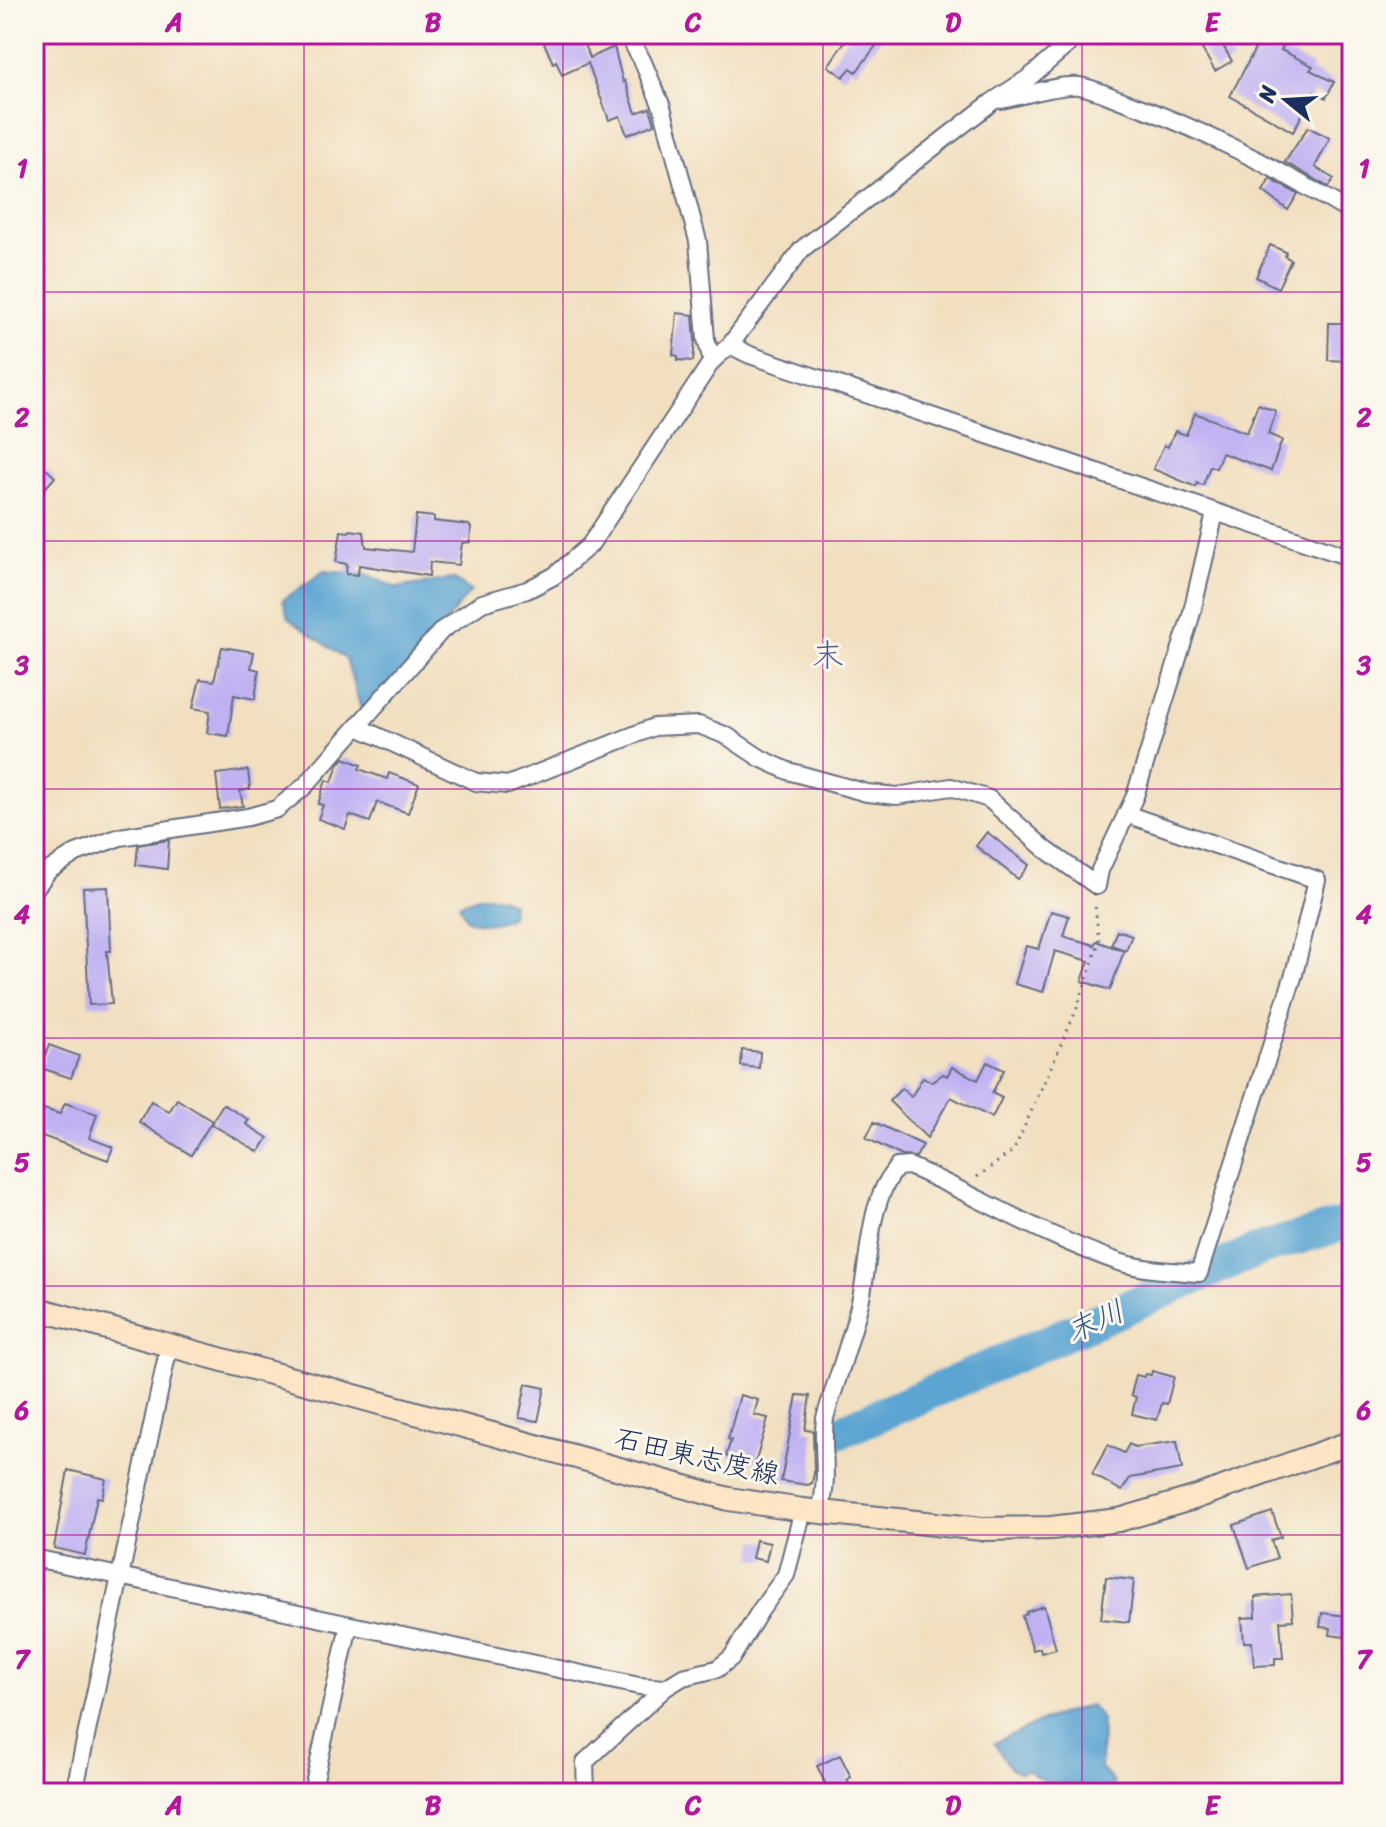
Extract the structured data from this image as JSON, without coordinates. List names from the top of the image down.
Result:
{
  "streets": {
    "main road": ["石田東志度線"]
  },
  "districts": ["末"],
  "water": ["末川"],
  "north": "left",
  "grid": {
    "columns": [
      "A",
      "B",
      "C",
      "D",
      "E"
    ],
    "rows": [
      "1",
      "2",
      "3",
      "4",
      "5",
      "6",
      "7"
    ]
  }
}
